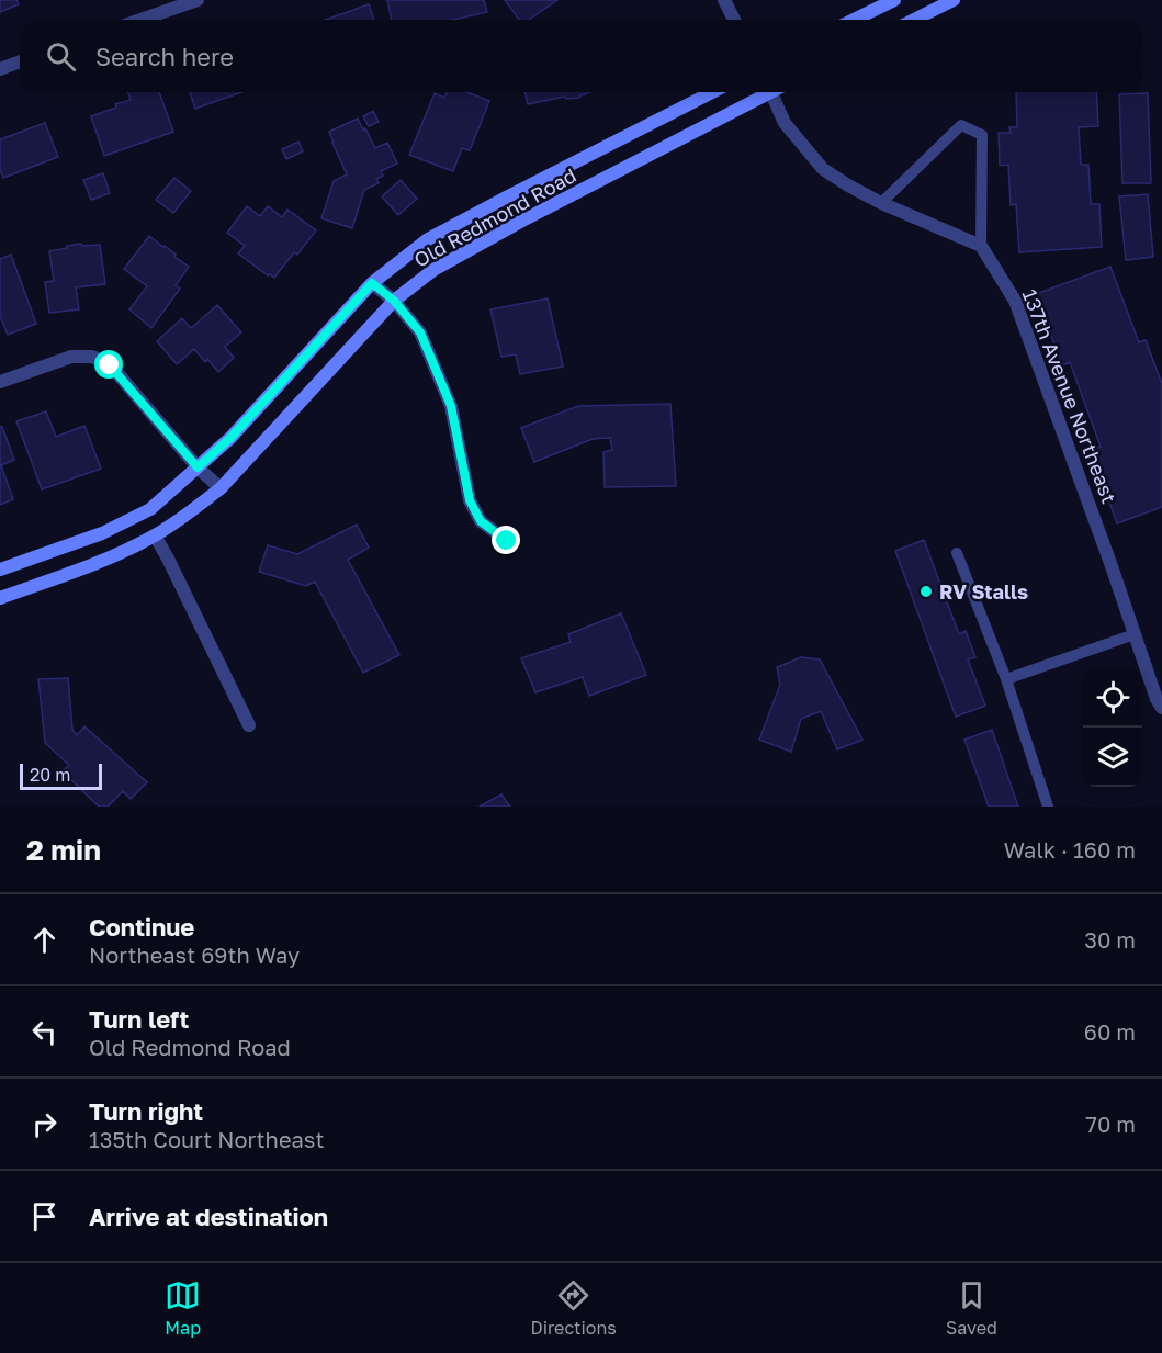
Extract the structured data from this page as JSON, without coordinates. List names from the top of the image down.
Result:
{
  "streets": {
    "main road": ["Old Redmond Road"],
    "street": ["137th Avenue Northeast"]
  },
  "places": ["RV Stalls"],
  "scale_bar": "20 m",
  "page": {
    "search": "Search here",
    "scale": "20 m",
    "heading": ["2 min", "Walk · 160 m"],
    "list": [
      ["Continue", "Northeast 69th Way", "30 m"],
      ["Turn left", "Old Redmond Road", "60 m"],
      ["Turn right", "135th Court Northeast", "70 m"],
      "Arrive at destination"
    ],
    "nav": ["Map", "Directions", "Saved"]
  }
}
